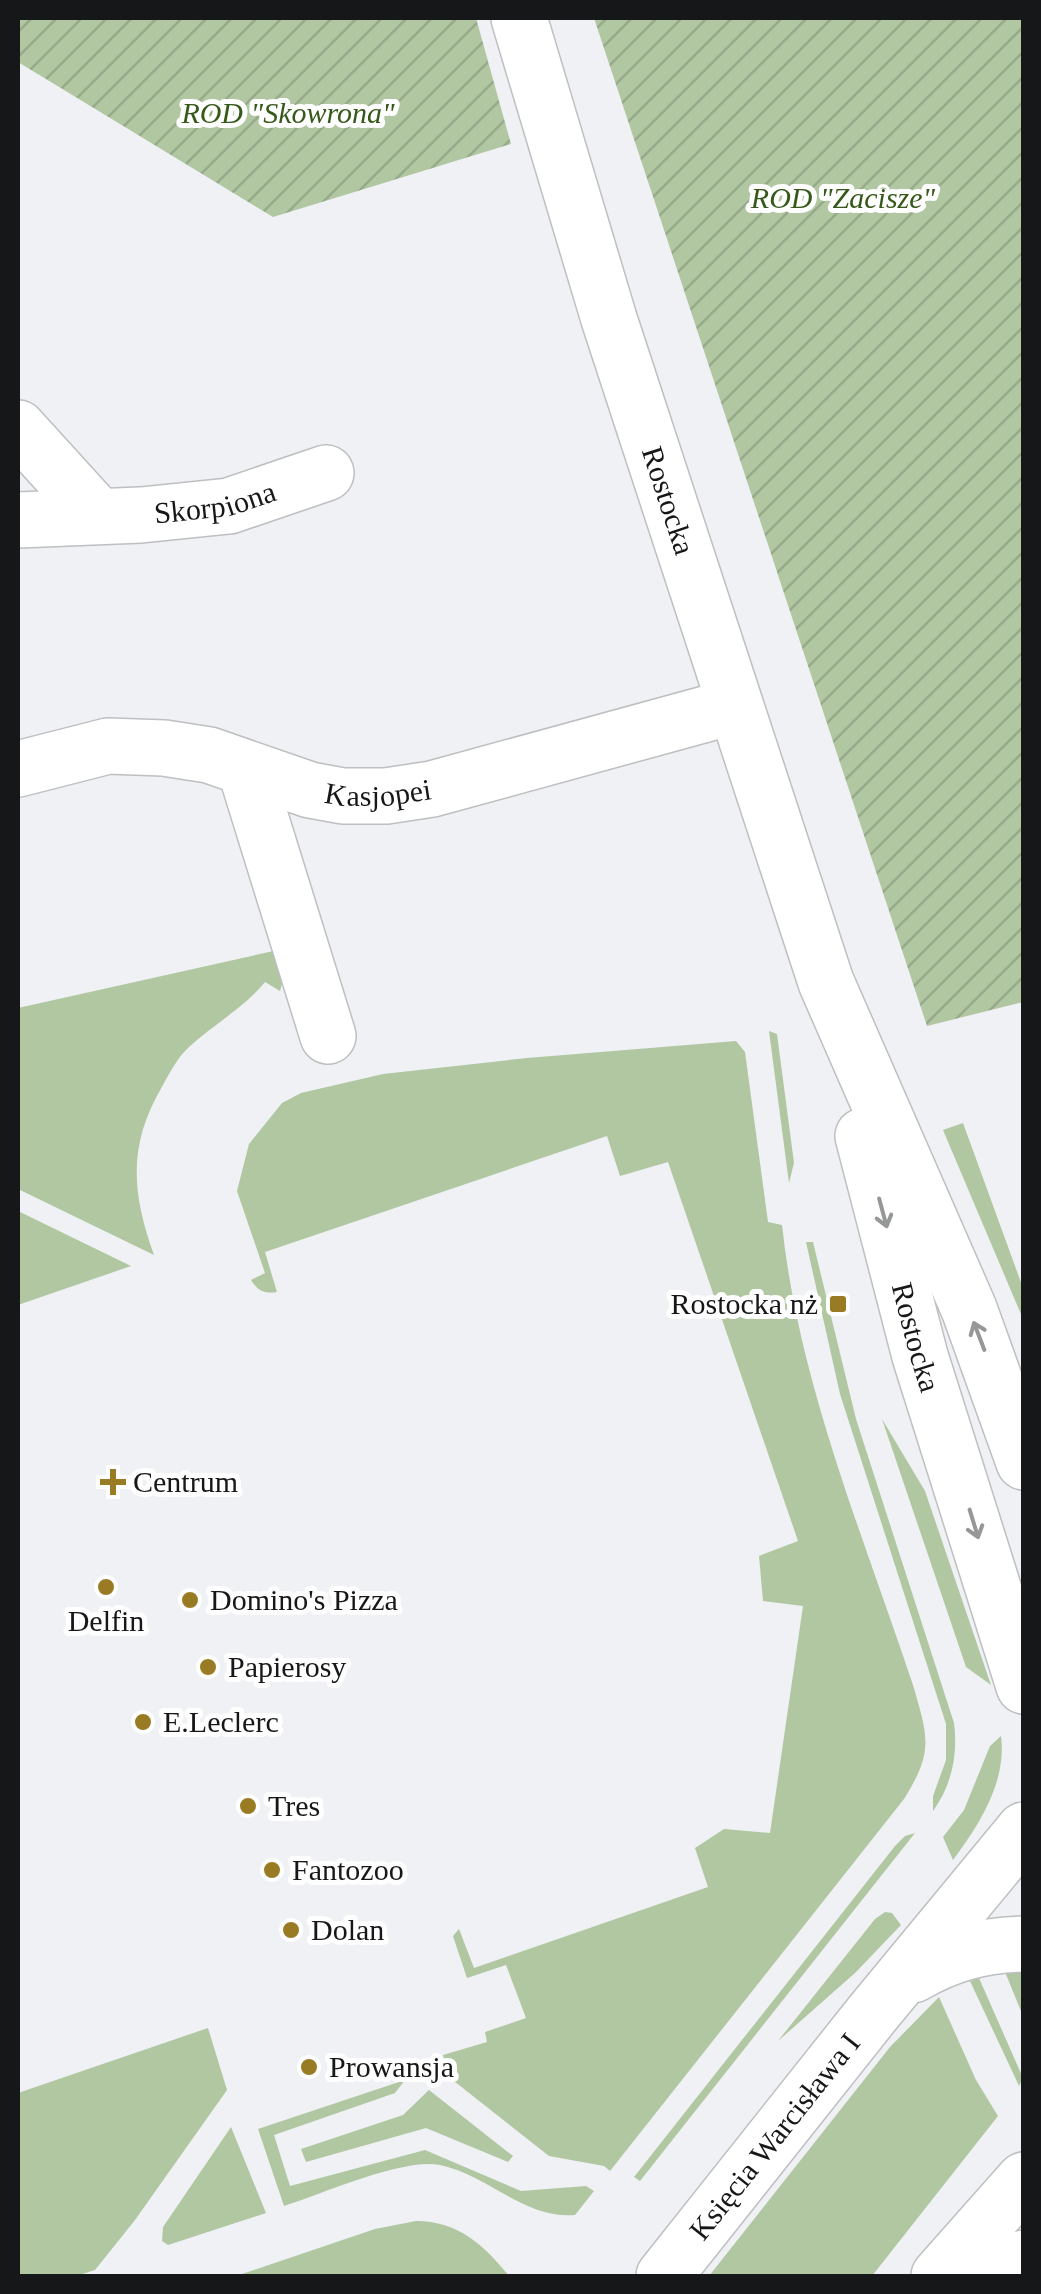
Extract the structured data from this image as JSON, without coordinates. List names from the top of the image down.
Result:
{
  "streets": {
    "street": [
      "Skorpiona",
      "Rostocka",
      "Kasjopei",
      "Księcia Warcisława I"
    ]
  },
  "crossings": [
    ["Rostocka", "Kasjopei"]
  ],
  "parks": ["ROD \"Skowrona\"", "ROD \"Zacisze\""],
  "places": {
    "transit": ["Rostocka nż"],
    "health": ["Centrum"],
    "other": [
      "Delfin",
      "Domino's Pizza",
      "Papierosy",
      "E.Leclerc",
      "Tres",
      "Fantozoo",
      "Dolan",
      "Prowansja"
    ]
  }
}
